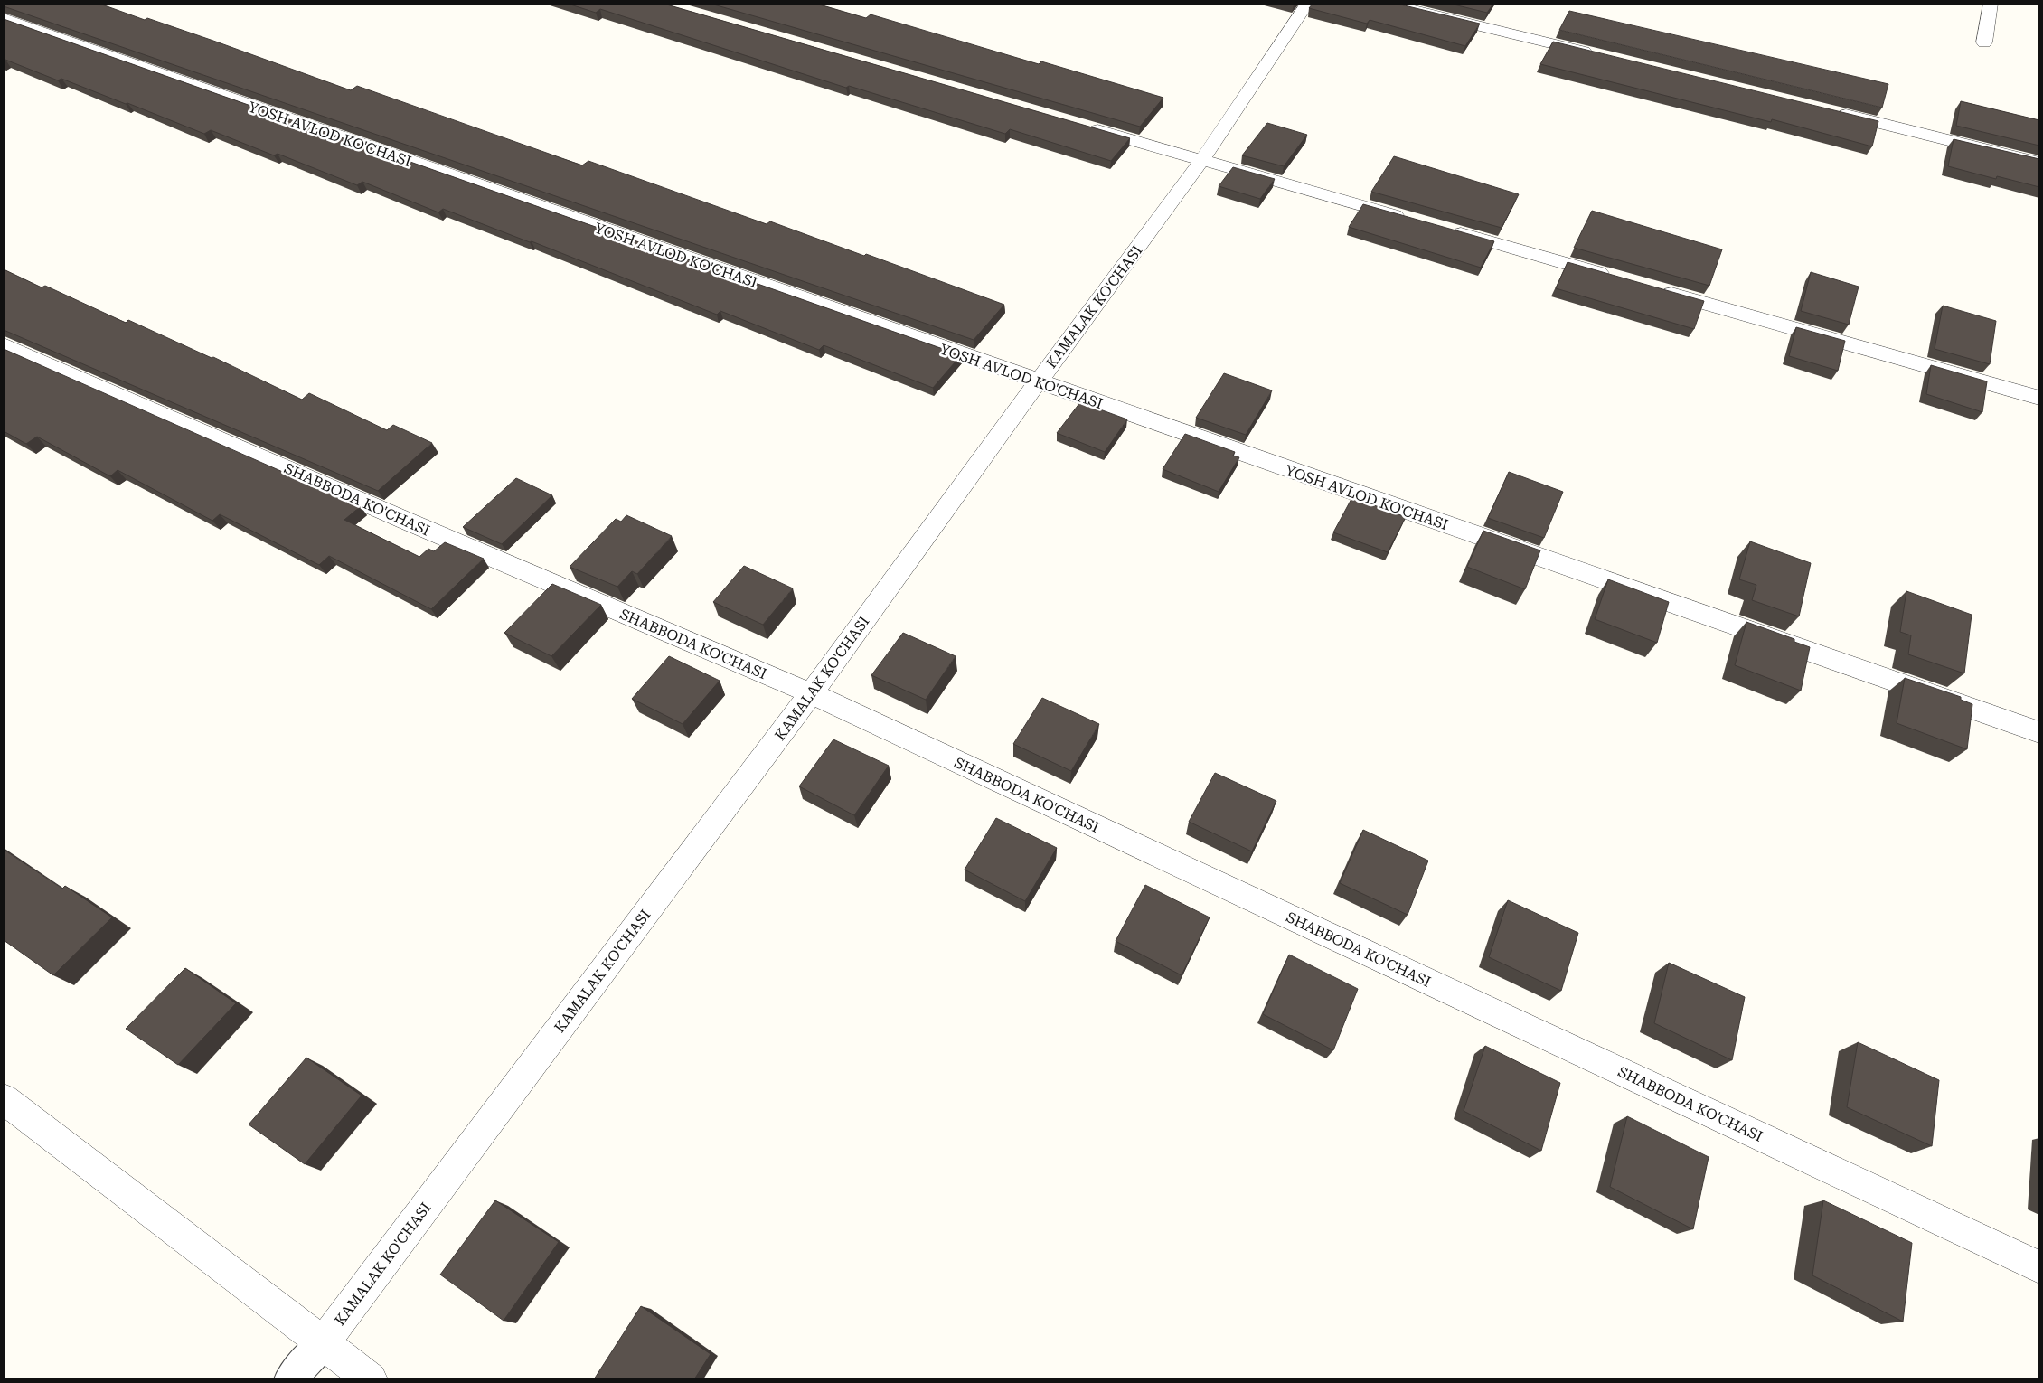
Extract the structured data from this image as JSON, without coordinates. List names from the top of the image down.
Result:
{
  "streets": {
    "street": ["YOSH AVLOD KO'CHASI", "KAMALAK KO'CHASI", "SHABBODA KO'CHASI"]
  },
  "crossings": [
    ["YOSH AVLOD KO'CHASI", "KAMALAK KO'CHASI"],
    ["KAMALAK KO'CHASI", "SHABBODA KO'CHASI"]
  ]
}
